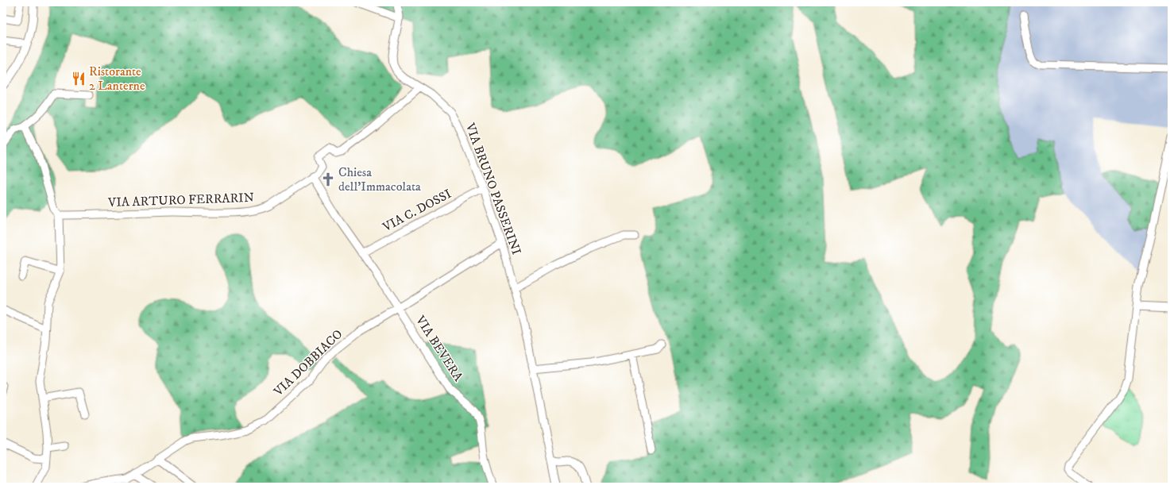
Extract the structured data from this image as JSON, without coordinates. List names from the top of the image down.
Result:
{
  "streets": {
    "street": [
      "VIA BRUNO PASSERINI",
      "VIA ARTURO FERRARIN",
      "VIA C. DOSSI",
      "VIA BEVERA",
      "VIA DOBBIACO"
    ]
  },
  "crossings": [
    ["VIA BRUNO PASSERINI", "VIA ARTURO FERRARIN"],
    ["VIA BRUNO PASSERINI", "VIA C. DOSSI"],
    ["VIA BRUNO PASSERINI", "VIA DOBBIACO"],
    ["VIA ARTURO FERRARIN", "VIA BEVERA"],
    ["VIA C. DOSSI", "VIA BEVERA"],
    ["VIA BEVERA", "VIA DOBBIACO"]
  ],
  "places": {
    "restaurant": ["Ristorante 2 Lanterne"],
    "church": ["Chiesa dell'Immacolata"]
  }
}
